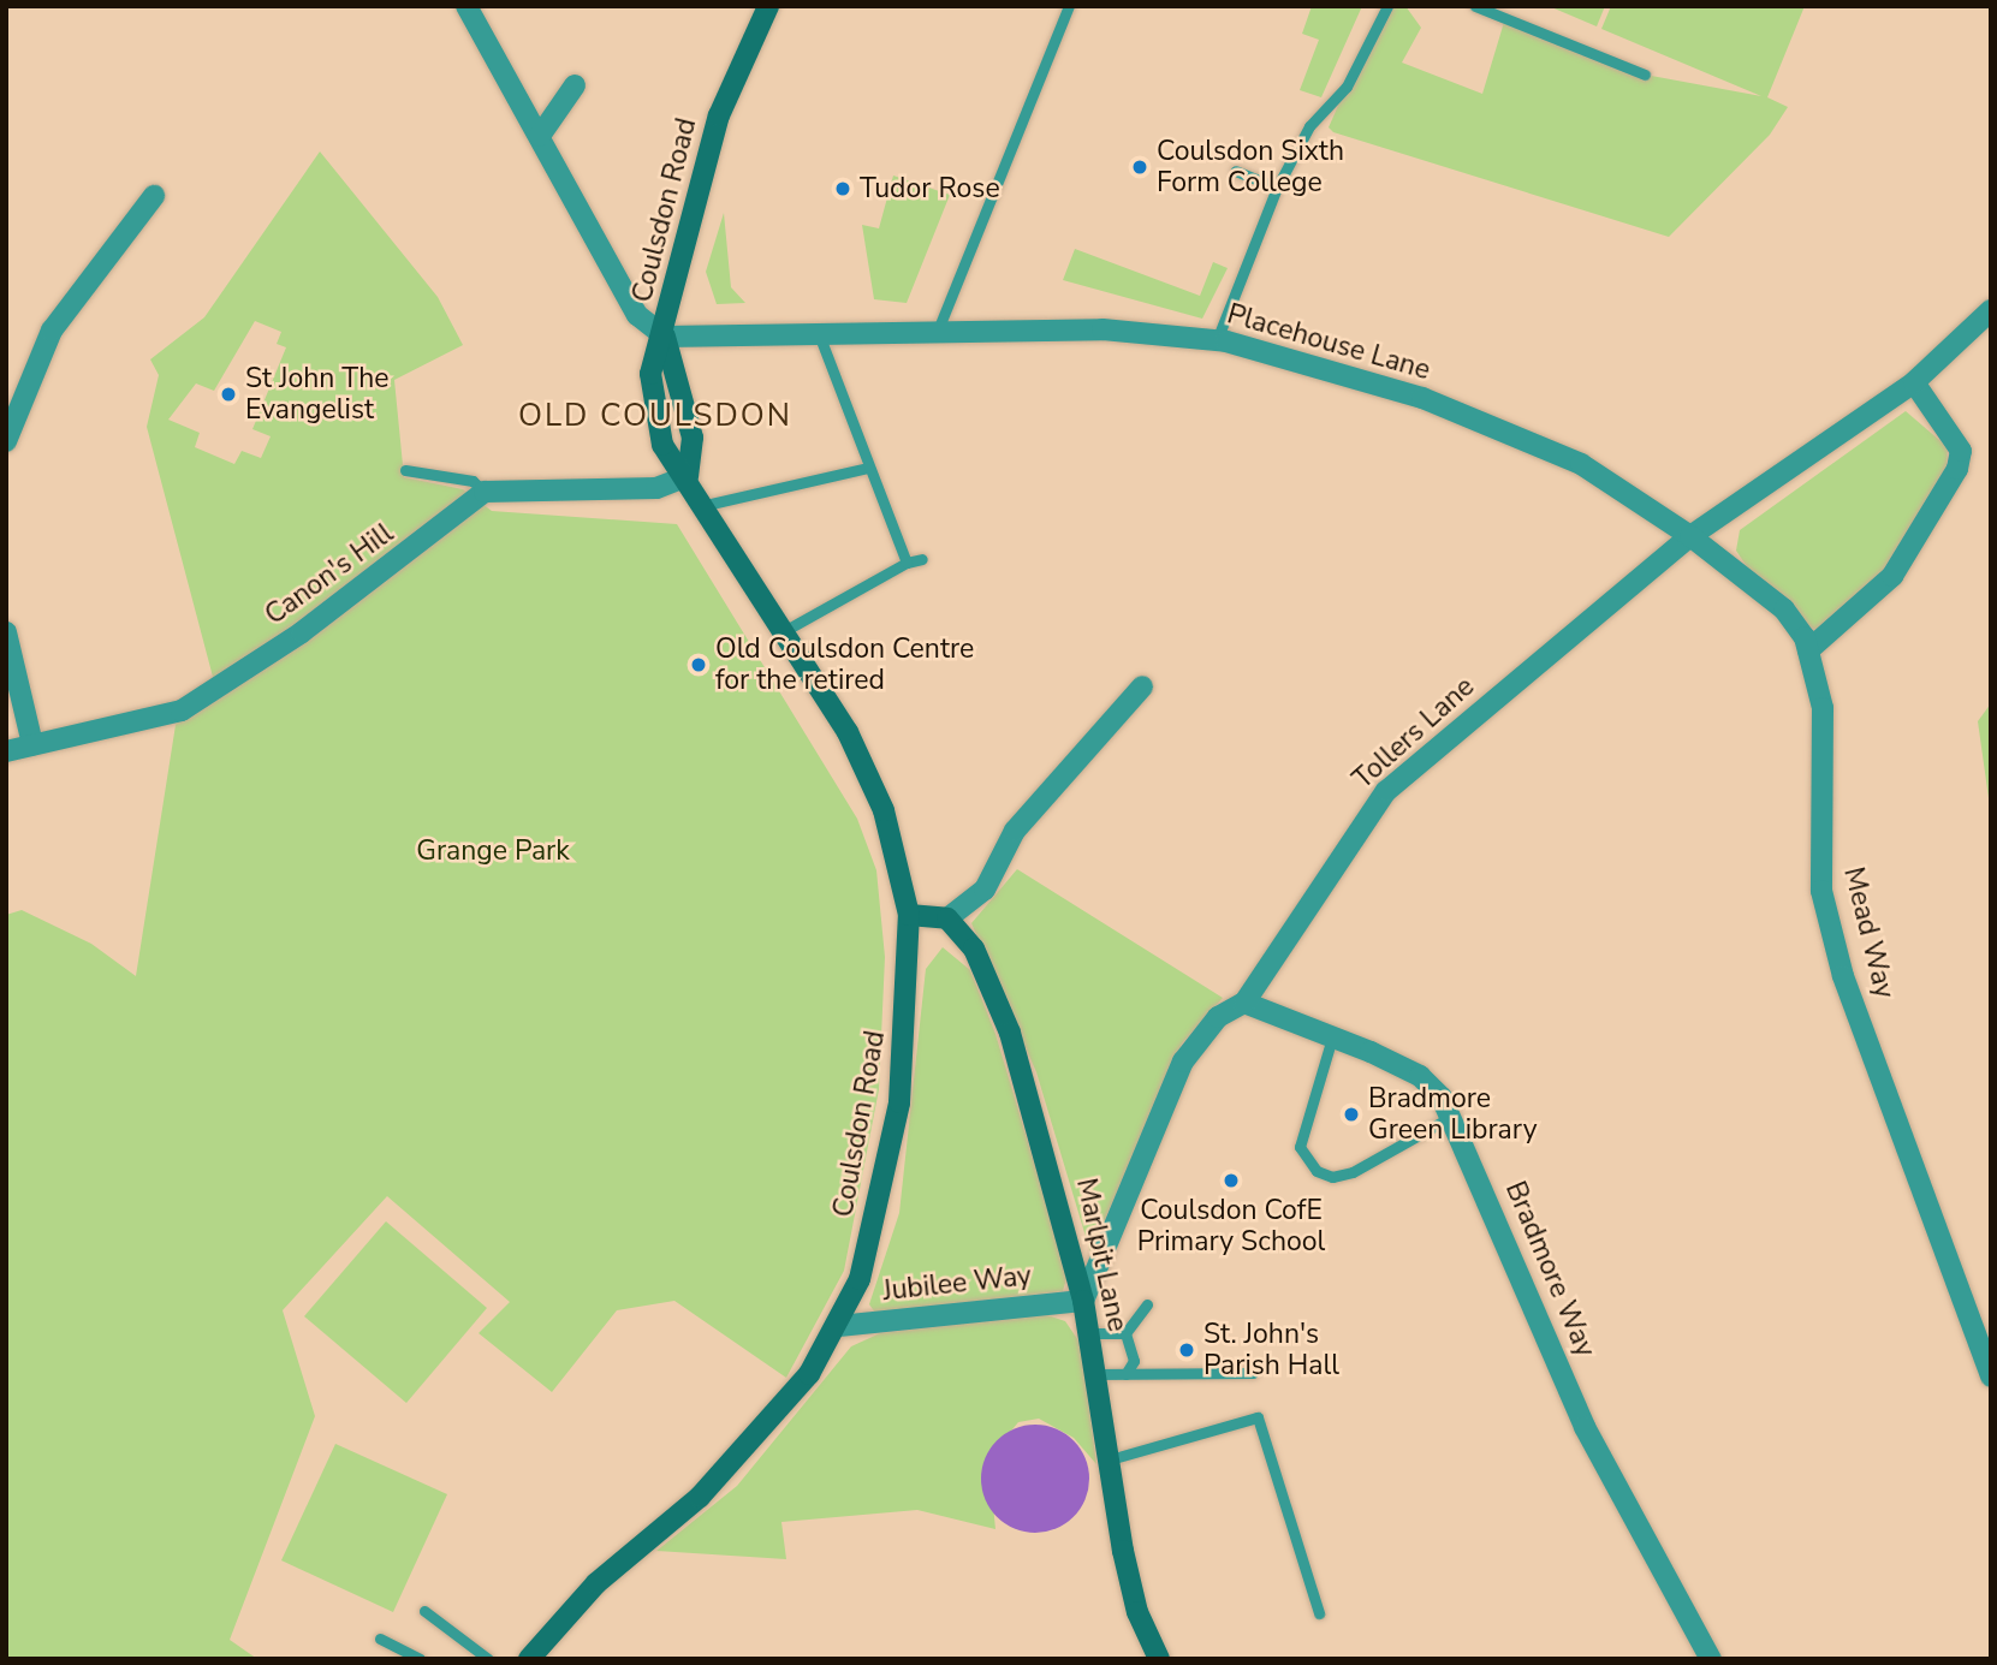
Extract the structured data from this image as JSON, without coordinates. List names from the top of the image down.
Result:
{
  "streets": {
    "main road": ["Coulsdon Road", "Marlpit Lane"],
    "street": [
      "Placehouse Lane",
      "Canon's Hill",
      "Tollers Lane",
      "Mead Way",
      "Bradmore Way",
      "Jubilee Way"
    ]
  },
  "crossings": [
    ["Coulsdon Road", "Placehouse Lane"],
    ["Coulsdon Road", "Jubilee Way"],
    ["Placehouse Lane", "Tollers Lane"],
    ["Placehouse Lane", "Mead Way"],
    ["Tollers Lane", "Mead Way"],
    ["Tollers Lane", "Marlpit Lane"],
    ["Tollers Lane", "Bradmore Way"],
    ["Tollers Lane", "Jubilee Way"],
    ["Marlpit Lane", "Jubilee Way"]
  ],
  "districts": ["OLD COULSDON"],
  "parks": ["Grange Park"],
  "places": [
    "Coulsdon Sixth Form College",
    "Tudor Rose",
    "St John The Evangelist",
    "Old Coulsdon Centre for the retired",
    "Bradmore Green Library",
    "Coulsdon CofE Primary School",
    "St. John's Parish Hall"
  ]
}
